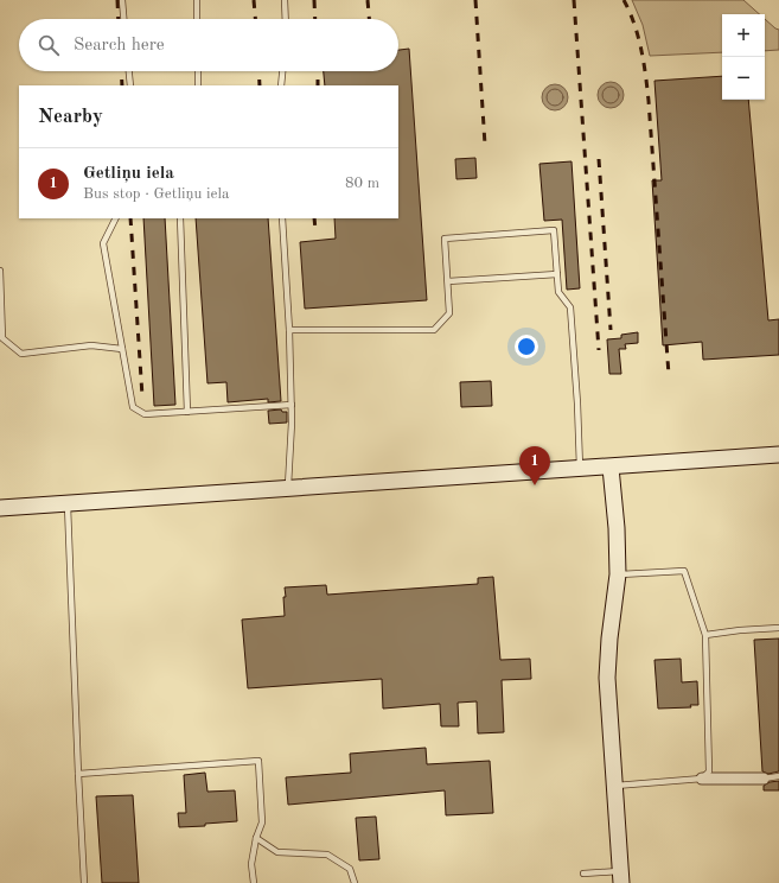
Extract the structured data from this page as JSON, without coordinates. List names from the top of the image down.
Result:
{
  "page": {
    "map_buttons": ["+", "−"],
    "search": "Search here",
    "heading": "Nearby",
    "list": [
      {
        "mark": "1",
        "name": "Getliņu iela",
        "note": "Bus stop · Getliņu iela",
        "value": "80 m"
      }
    ],
    "pins": "1"
  }
}
